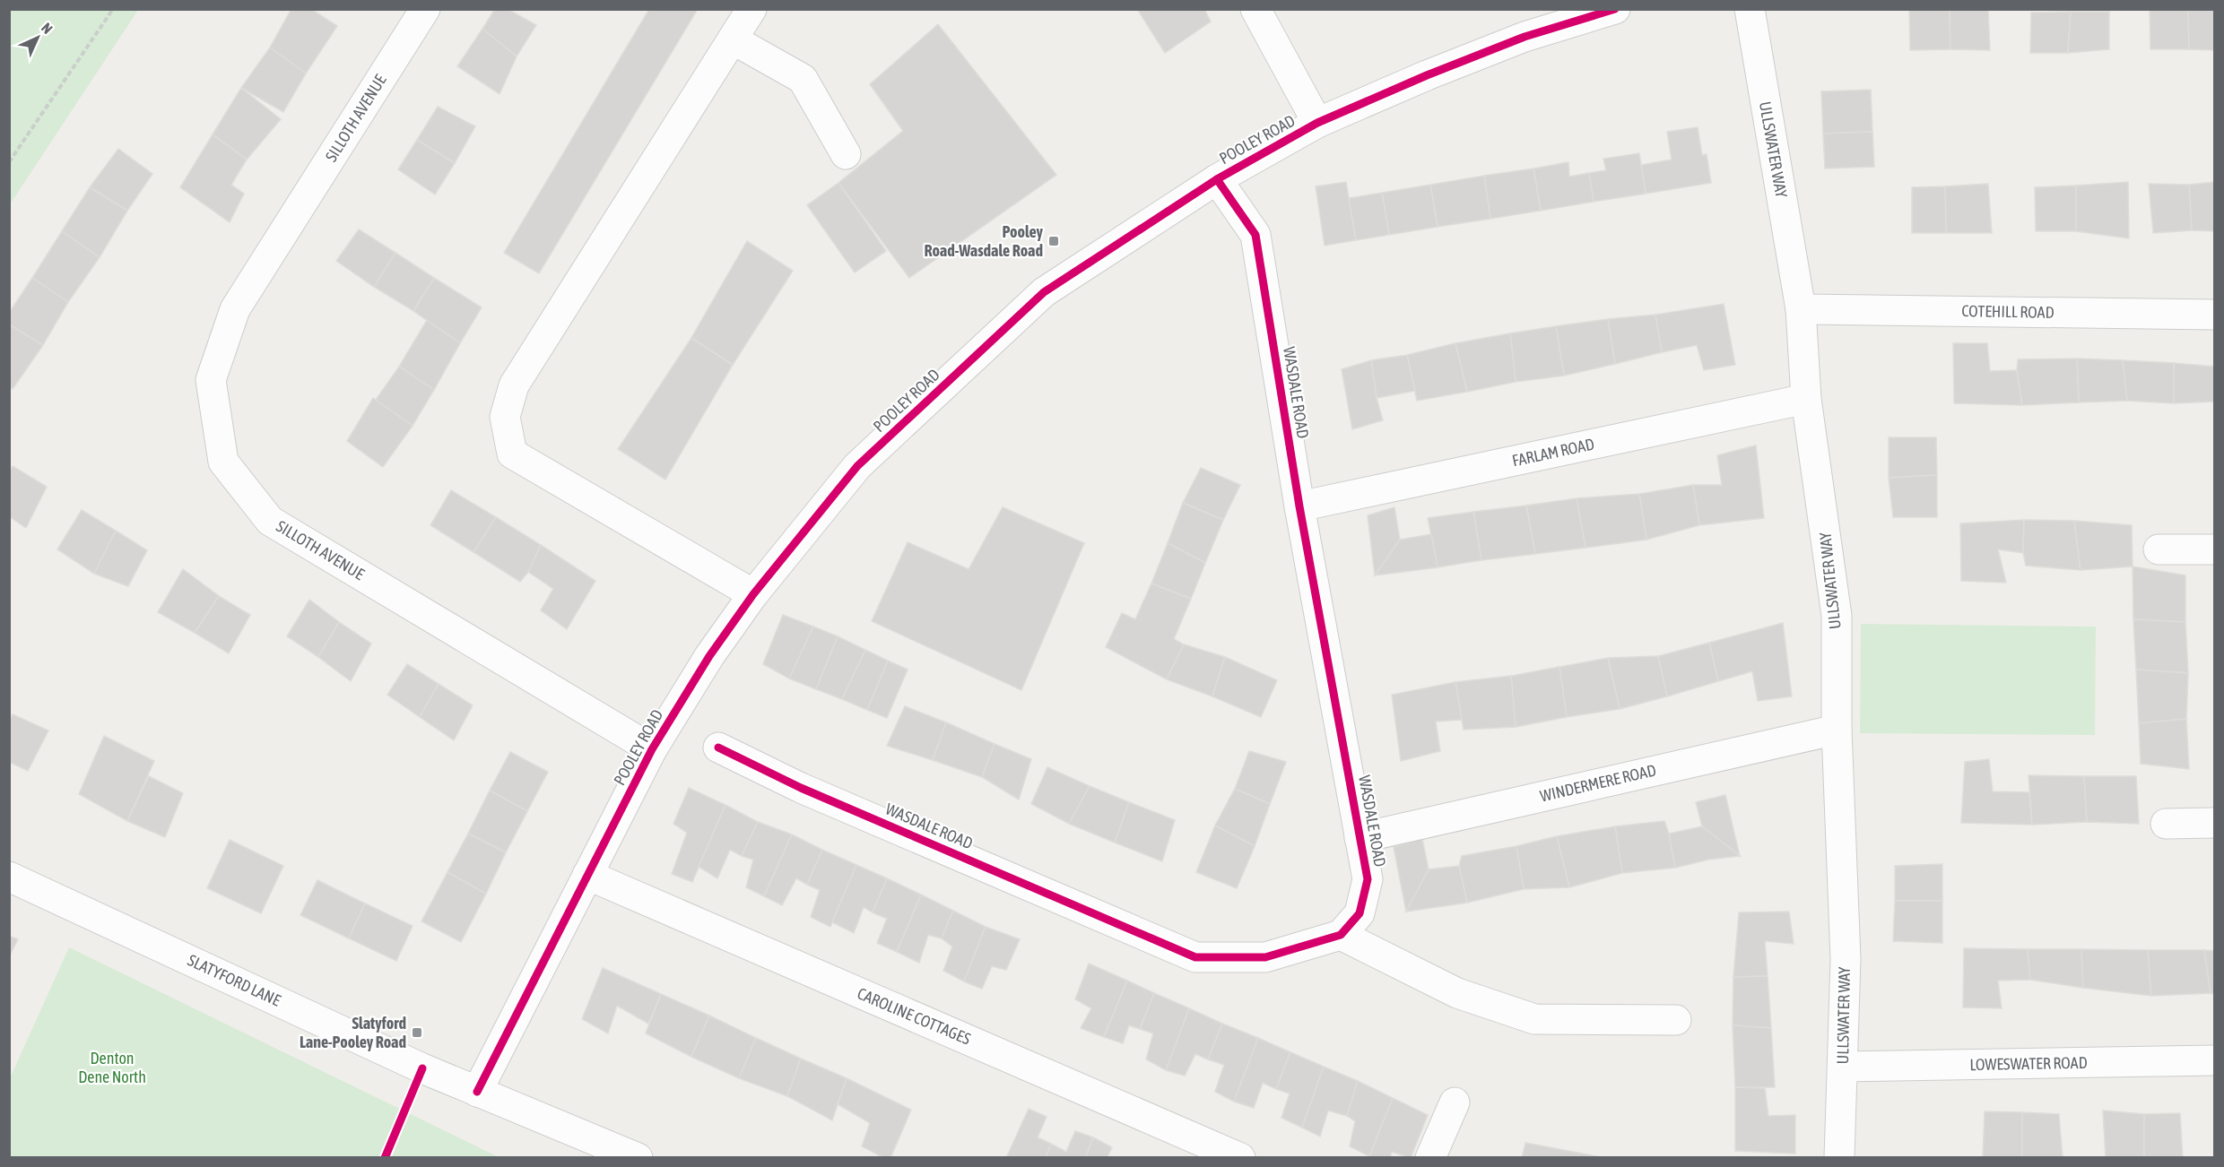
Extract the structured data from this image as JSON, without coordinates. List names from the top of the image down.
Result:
{
  "streets": {
    "street": [
      "SILLOTH AVENUE",
      "POOLEY ROAD",
      "ULLSWATER WAY",
      "COTEHILL ROAD",
      "WASDALE ROAD",
      "FARLAM ROAD",
      "WINDERMERE ROAD",
      "SLATYFORD LANE",
      "CAROLINE COTTAGES",
      "LOWESWATER ROAD"
    ]
  },
  "crossings": [
    ["SILLOTH AVENUE", "POOLEY ROAD"],
    ["POOLEY ROAD", "WASDALE ROAD"],
    ["POOLEY ROAD", "SLATYFORD LANE"],
    ["POOLEY ROAD", "CAROLINE COTTAGES"],
    ["ULLSWATER WAY", "COTEHILL ROAD"],
    ["ULLSWATER WAY", "FARLAM ROAD"],
    ["ULLSWATER WAY", "WINDERMERE ROAD"],
    ["ULLSWATER WAY", "LOWESWATER ROAD"],
    ["WASDALE ROAD", "FARLAM ROAD"],
    ["WASDALE ROAD", "WINDERMERE ROAD"]
  ],
  "parks": ["Denton Dene North"],
  "places": {
    "transit": ["Pooley Road-Wasdale Road", "Slatyford Lane-Pooley Road"]
  },
  "north": "top right"
}
